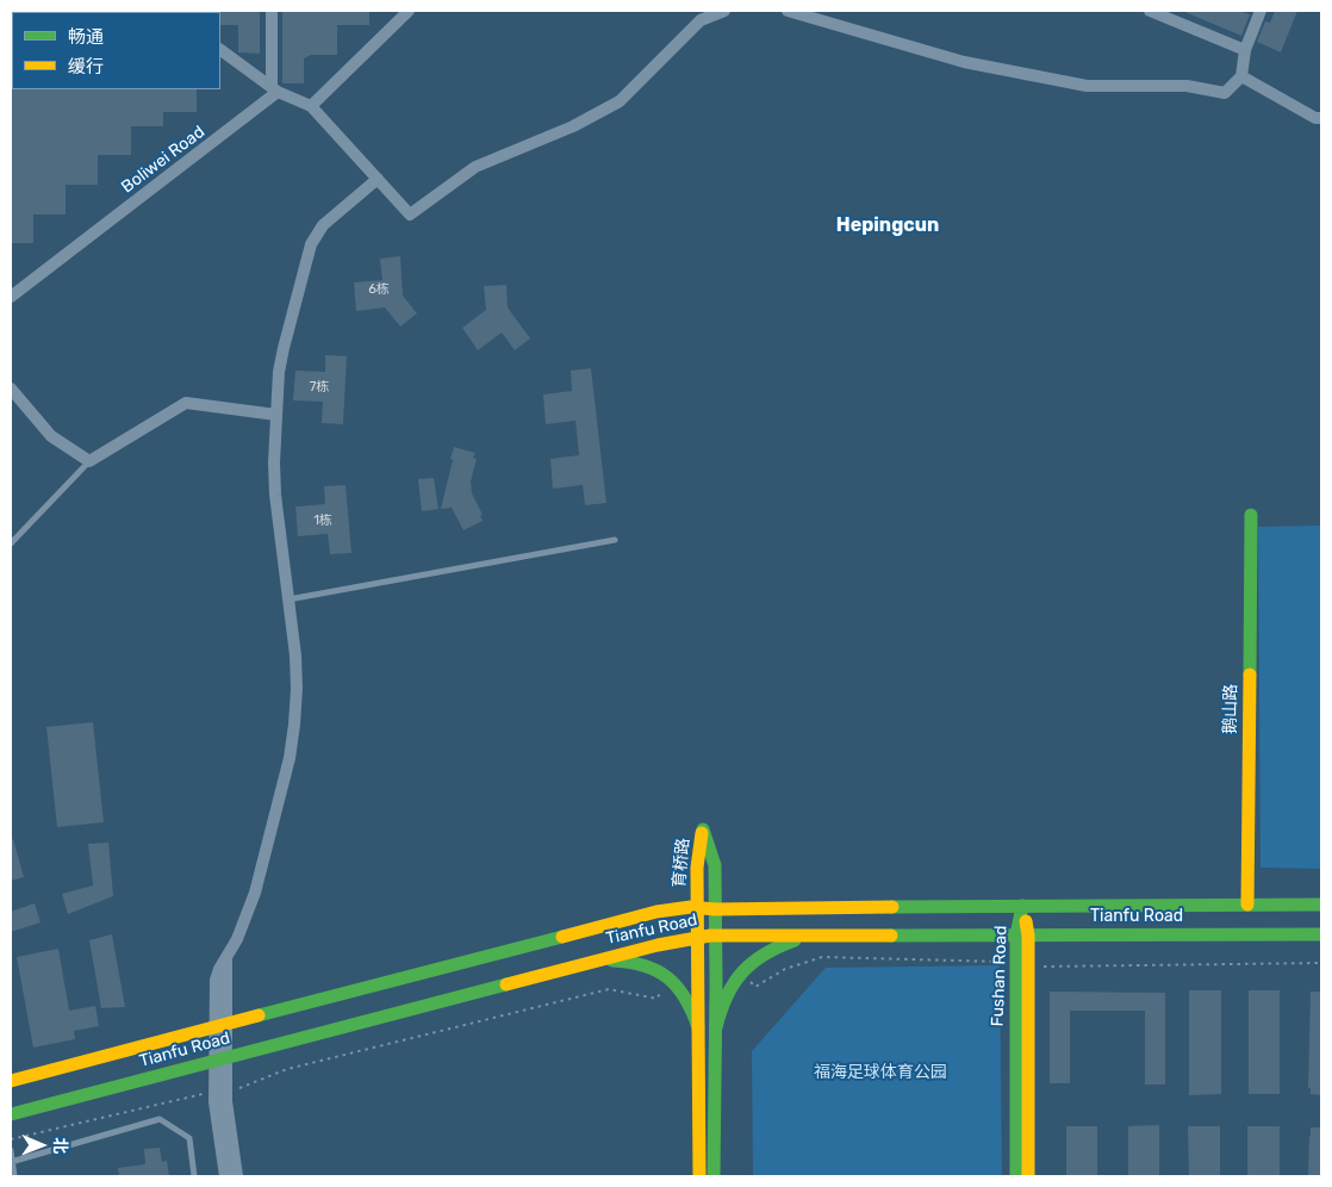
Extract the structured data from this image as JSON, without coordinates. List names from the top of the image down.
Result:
{
  "streets": {
    "main road": [
      "鹅山路",
      "育桥路",
      "Tianfu Road",
      "Fushan Road"
    ],
    "street": ["Boliwei Road"]
  },
  "crossings": [
    ["鹅山路", "Tianfu Road"],
    ["育桥路", "Tianfu Road"],
    ["Tianfu Road", "Fushan Road"]
  ],
  "districts": ["Hepingcun"],
  "parks": ["福海足球体育公园"],
  "house_numbers": ["6栋", "7栋", "1栋"],
  "legend": ["畅通", "缓行"],
  "north": "right"
}
